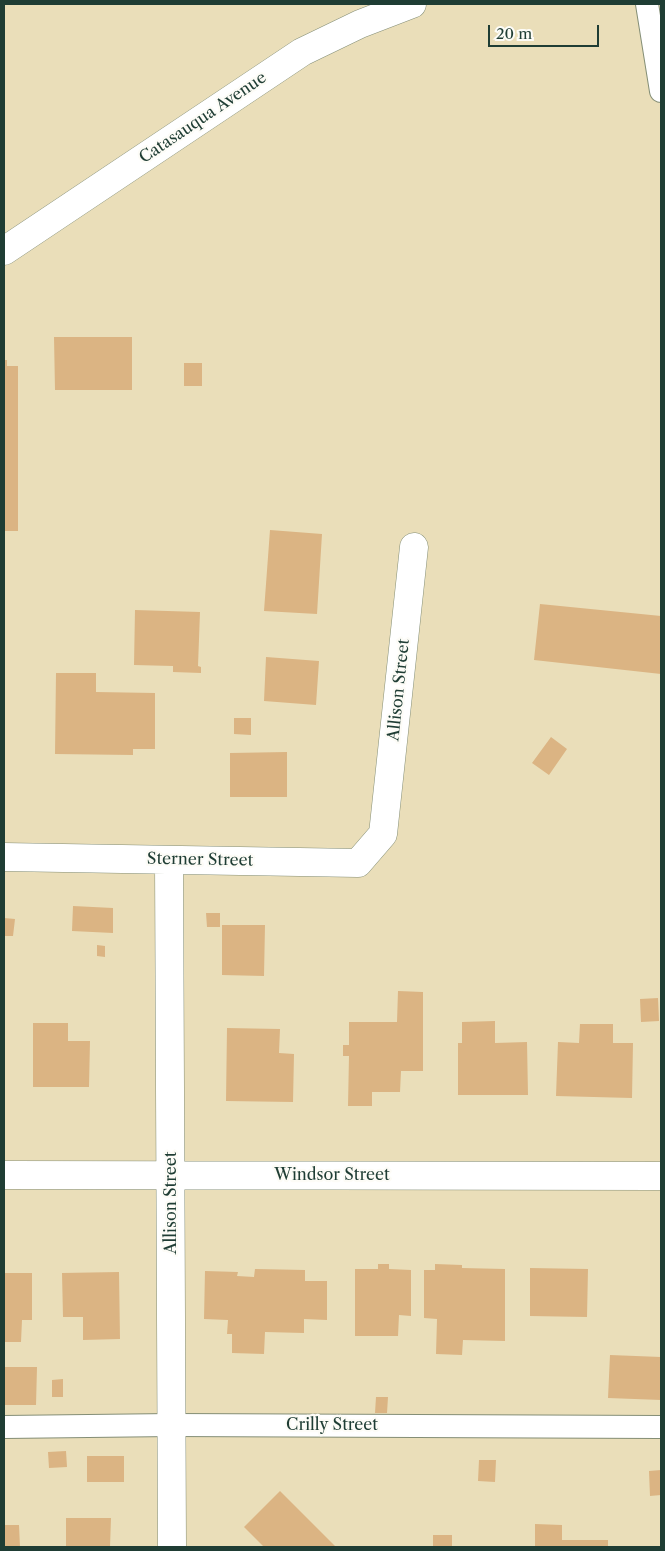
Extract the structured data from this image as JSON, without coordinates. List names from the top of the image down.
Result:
{
  "streets": {
    "street": [
      "Catasauqua Avenue",
      "Allison Street",
      "Sterner Street",
      "Windsor Street"
    ],
    "lane": ["Crilly Street"]
  },
  "crossings": [
    ["Allison Street", "Sterner Street"],
    ["Allison Street", "Windsor Street"],
    ["Allison Street", "Crilly Street"]
  ],
  "scale_bar": "20 m"
}
